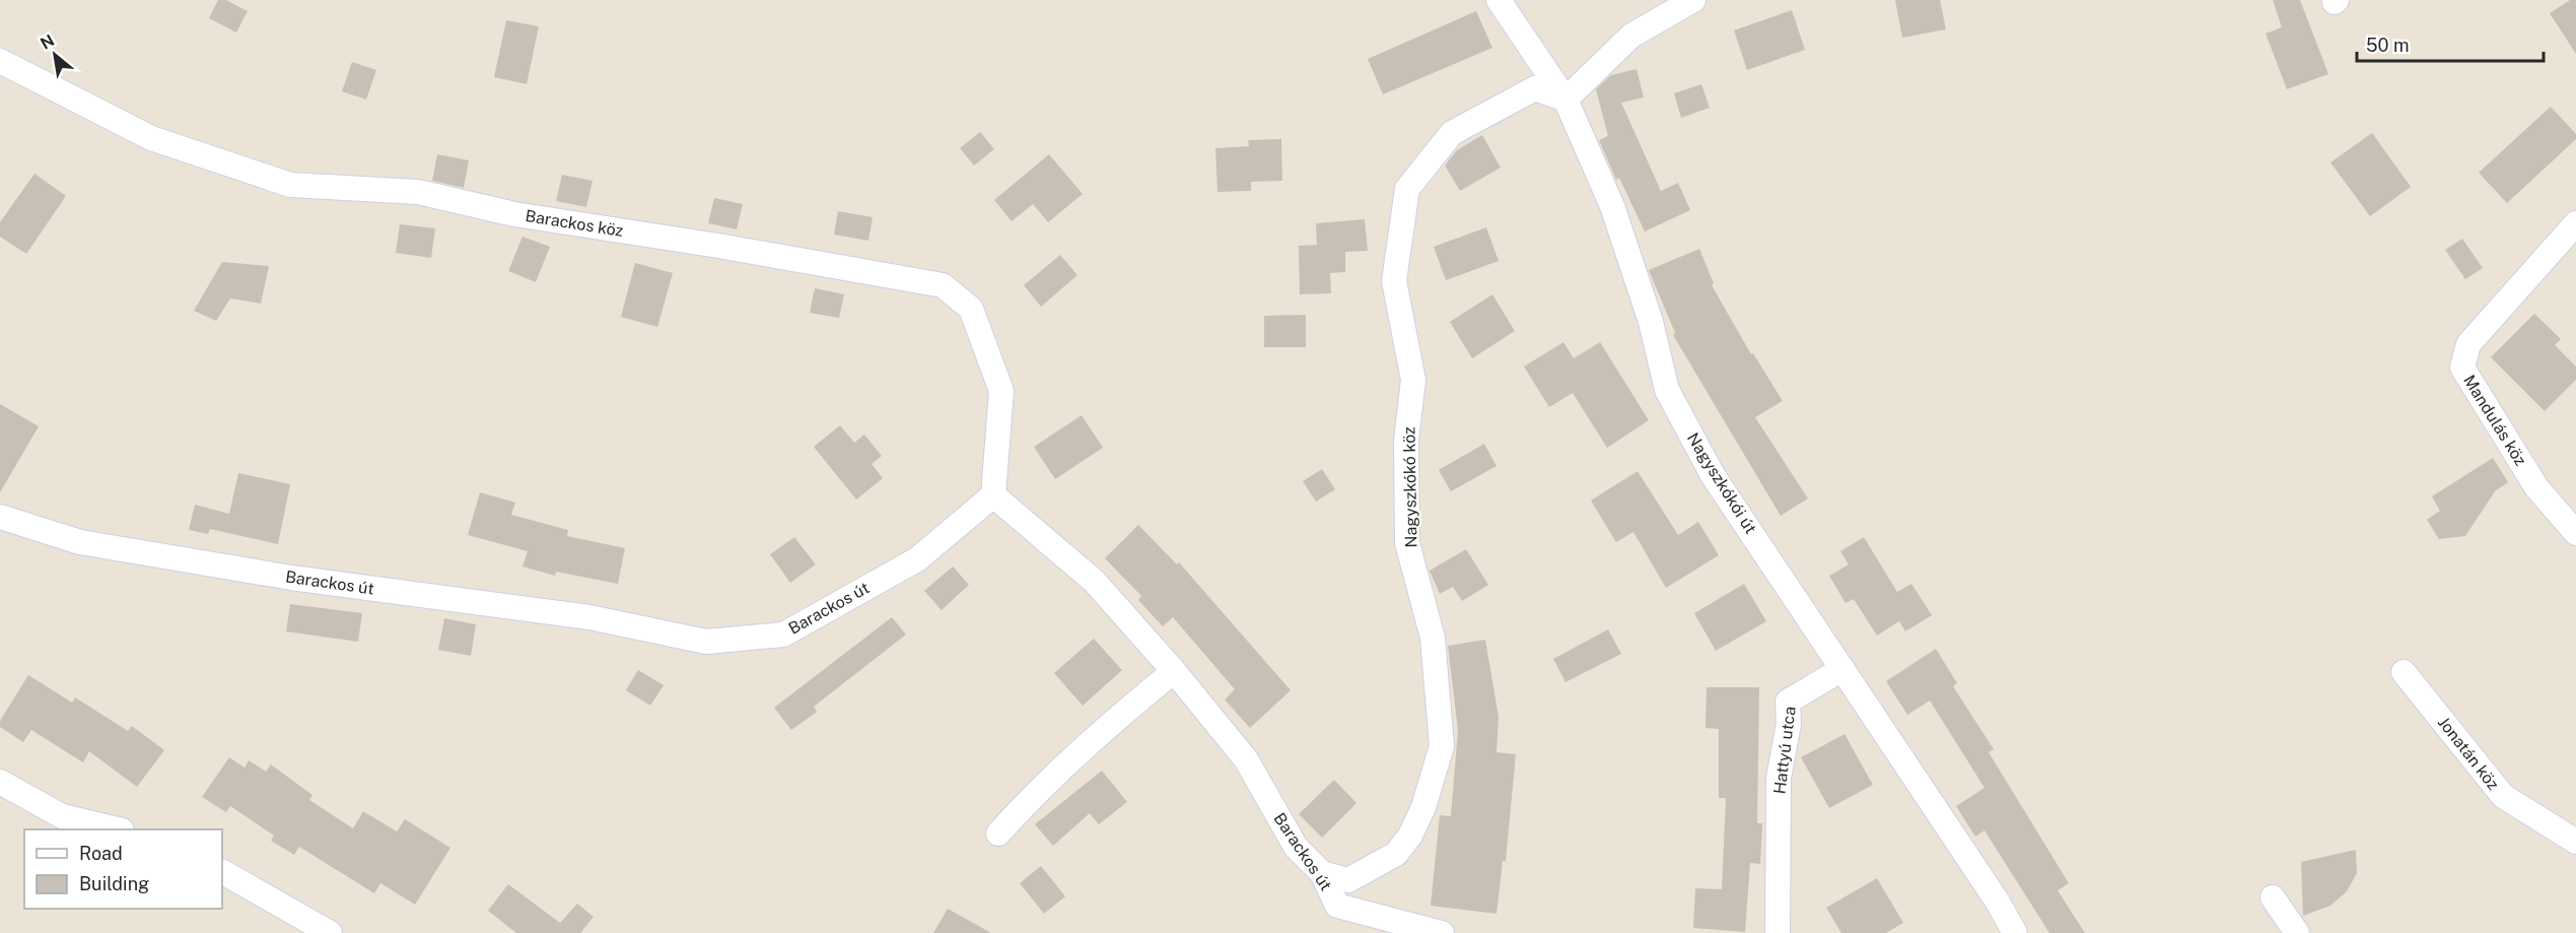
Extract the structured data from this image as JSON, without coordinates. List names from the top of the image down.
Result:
{
  "streets": {
    "street": [
      "Barackos köz",
      "Mandulás köz",
      "Nagyszkókói út",
      "Nagyszkókó köz",
      "Barackos út",
      "Hattyú utca",
      "Jonatán köz"
    ]
  },
  "crossings": [
    ["Barackos köz", "Barackos út"],
    ["Nagyszkókói út", "Nagyszkókó köz"],
    ["Nagyszkókói út", "Hattyú utca"],
    ["Nagyszkókó köz", "Barackos út"]
  ],
  "legend": ["Road", "Building"],
  "scale_bar": "50 m",
  "north": "top left"
}
